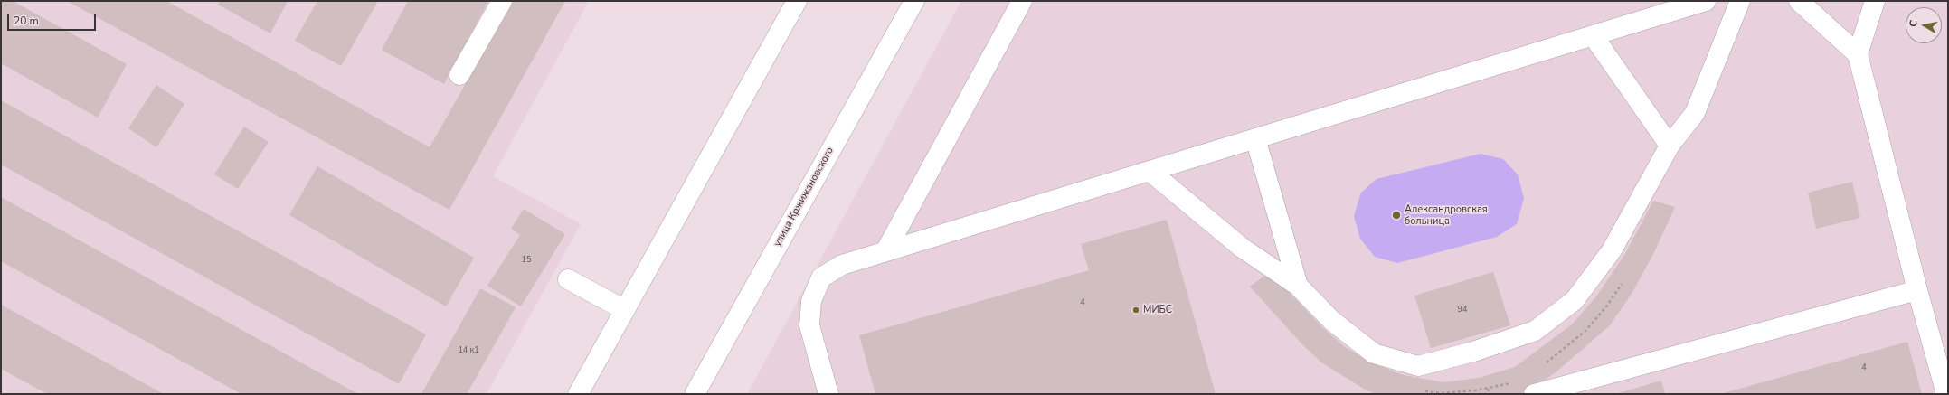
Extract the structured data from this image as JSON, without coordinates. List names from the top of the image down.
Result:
{
  "streets": {
    "street": ["улица Кржижановского"]
  },
  "places": ["Александровская больница", "МИБС"],
  "house_numbers": [
    "15",
    "4",
    "94",
    "14 к1",
    "4"
  ],
  "scale_bar": "20 m",
  "north": "left"
}
